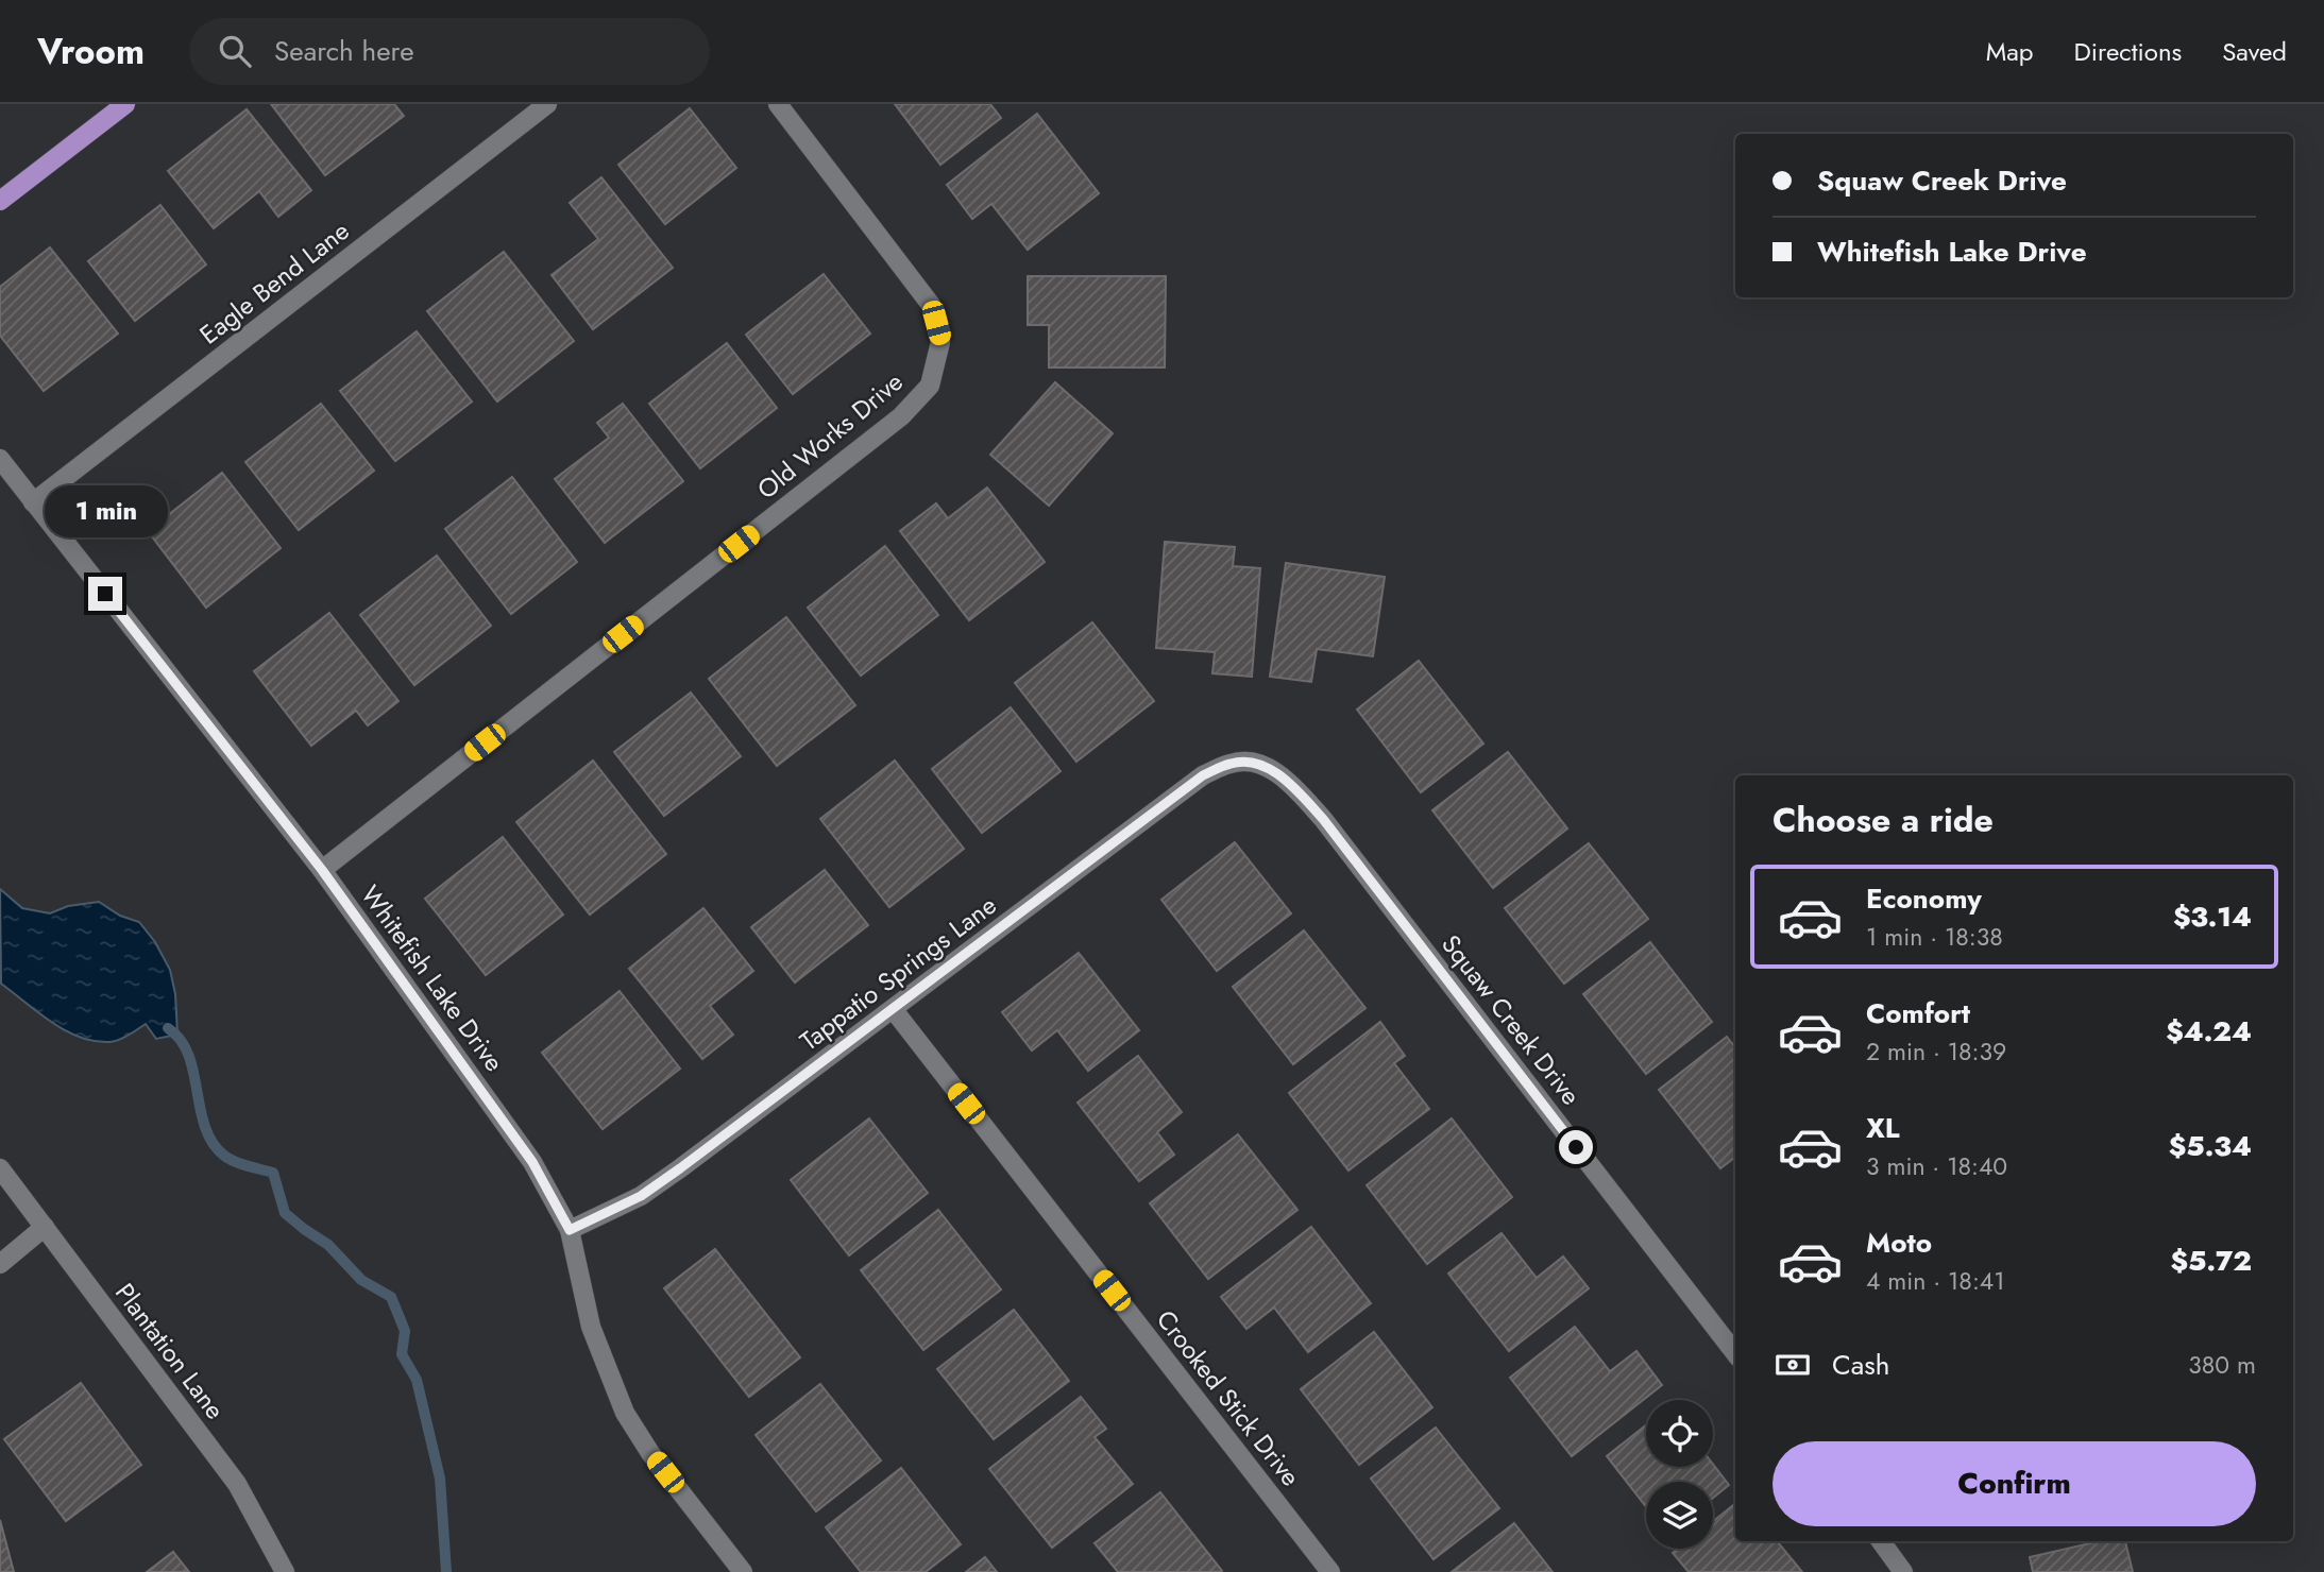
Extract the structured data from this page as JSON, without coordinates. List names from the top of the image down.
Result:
{
  "streets": {
    "street": [
      "Eagle Bend Lane",
      "Old Works Drive",
      "Tappatio Springs Lane",
      "Whitefish Lake Drive",
      "Squaw Creek Drive",
      "Plantation Lane",
      "Crooked Stick Drive"
    ]
  },
  "crossings": [
    ["Eagle Bend Lane", "Whitefish Lake Drive"],
    ["Old Works Drive", "Whitefish Lake Drive"],
    ["Tappatio Springs Lane", "Whitefish Lake Drive"],
    ["Tappatio Springs Lane", "Squaw Creek Drive"],
    ["Tappatio Springs Lane", "Crooked Stick Drive"]
  ],
  "page": {
    "header": "Vroom",
    "search": "Search here",
    "nav": ["Map", "Directions", "Saved"],
    "banner": ["Squaw Creek Drive", "Whitefish Lake Drive"],
    "bubble": "1 min",
    "heading": "Choose a ride",
    "list": [
      {
        "name": "Economy",
        "note": "1 min · 18:38",
        "value": "$3.14"
      },
      {
        "name": "Comfort",
        "note": "2 min · 18:39",
        "value": "$4.24"
      },
      {
        "name": "XL",
        "note": "3 min · 18:40",
        "value": "$5.34"
      },
      {
        "name": "Moto",
        "note": "4 min · 18:41",
        "value": "$5.72"
      }
    ],
    "pay": ["Cash", "380 m"],
    "buttons": "Confirm"
  }
}
